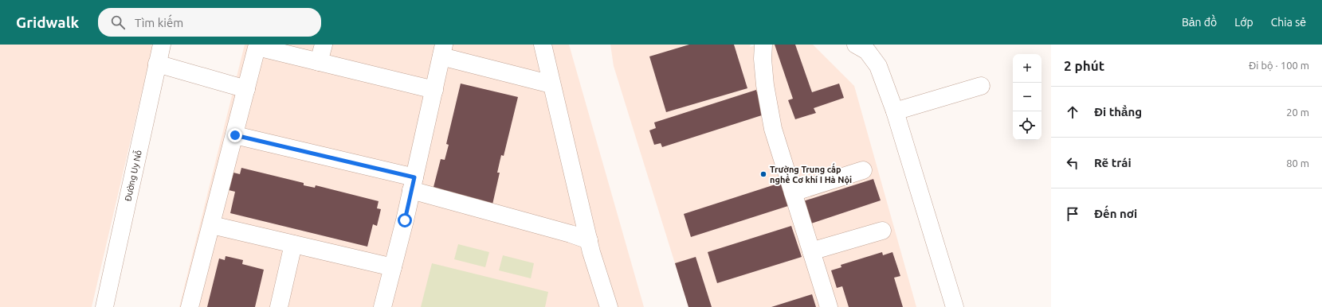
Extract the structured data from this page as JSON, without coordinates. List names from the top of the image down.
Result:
{
  "streets": {
    "street": ["Đường Uy Nỗ"]
  },
  "places": ["Trường Trung cấp nghề Cơ khí I Hà Nội"],
  "page": {
    "header": "Gridwalk",
    "search": "Tìm kiếm",
    "nav": ["Bản đồ", "Lớp", "Chia sẻ"],
    "heading": ["2 phút", "Đi bộ · 100 m"],
    "map_buttons": ["+", "−"],
    "list": [
      ["Đi thẳng", "20 m"],
      ["Rẽ trái", "80 m"],
      "Đến nơi"
    ]
  }
}
